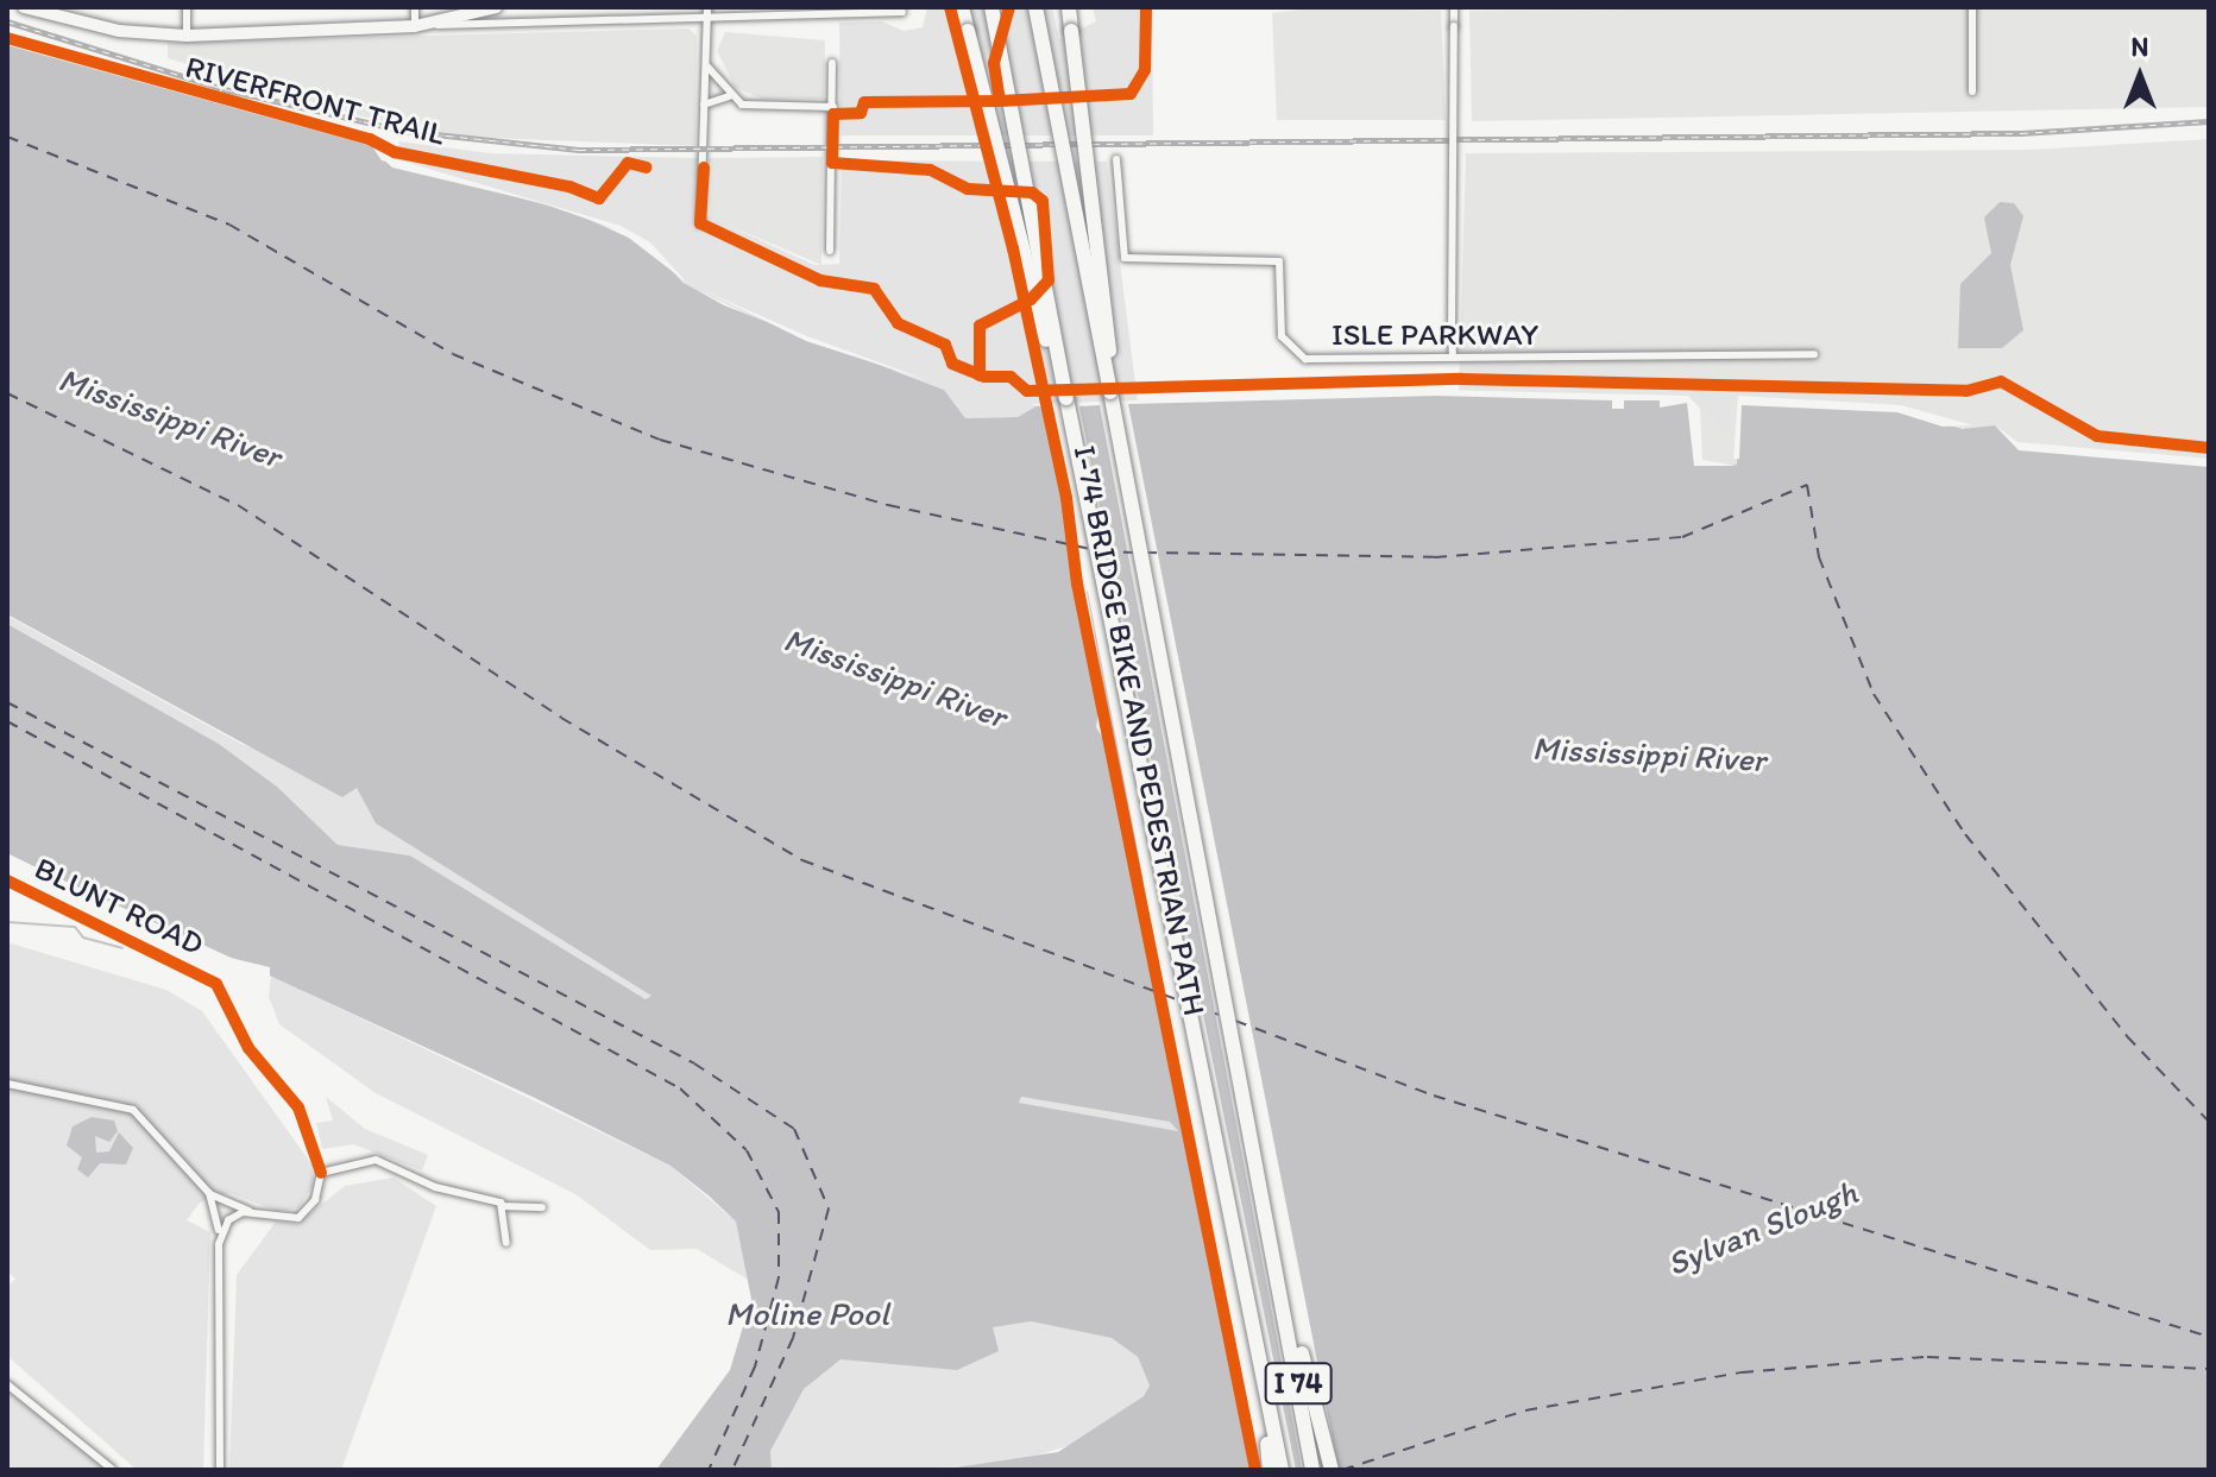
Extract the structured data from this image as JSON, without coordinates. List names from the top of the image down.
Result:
{
  "streets": {
    "highway": ["I 74"],
    "street": ["ISLE PARKWAY"],
    "cycle path": ["RIVERFRONT TRAIL", "I-74 BRIDGE BIKE AND PEDESTRIAN PATH", "BLUNT ROAD"]
  },
  "water": ["Mississippi River", "Sylvan Slough", "Moline Pool"],
  "north": "top"
}
